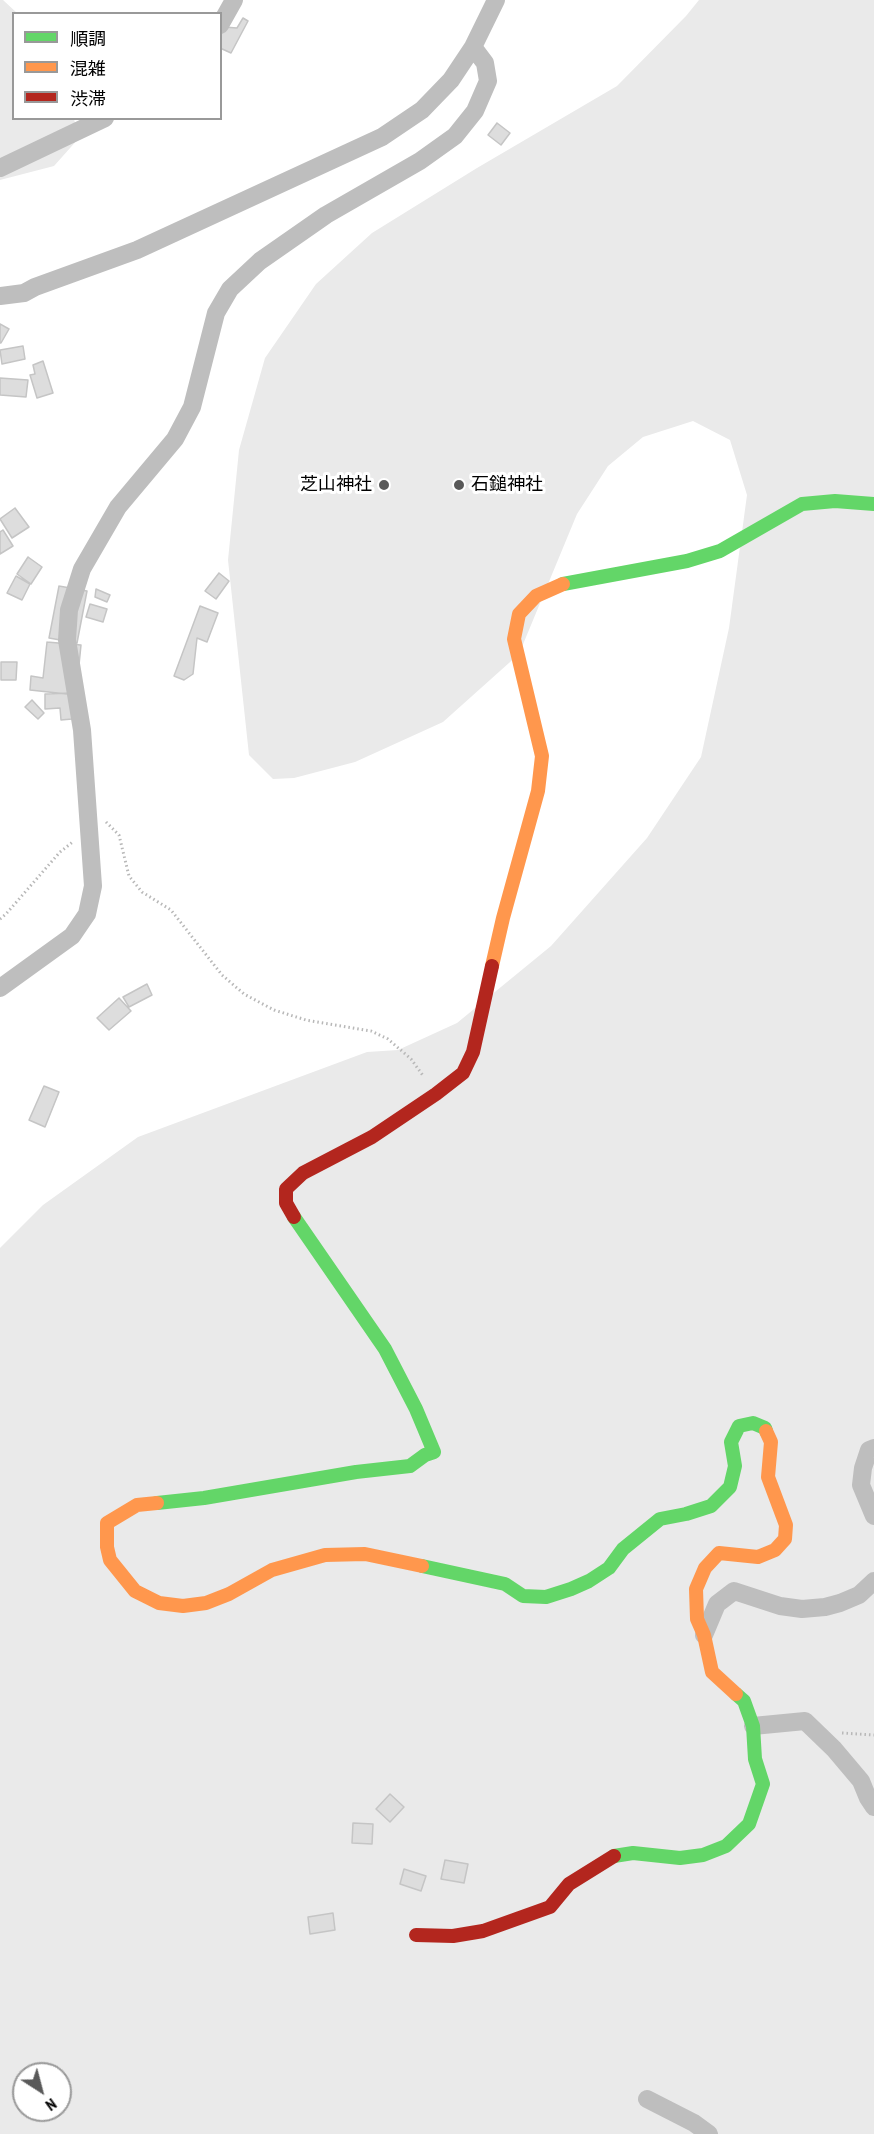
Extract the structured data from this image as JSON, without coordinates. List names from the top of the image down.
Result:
{
  "places": ["芝山神社", "石鎚神社"],
  "legend": ["順調", "混雑", "渋滞"],
  "north": "bottom right"
}
